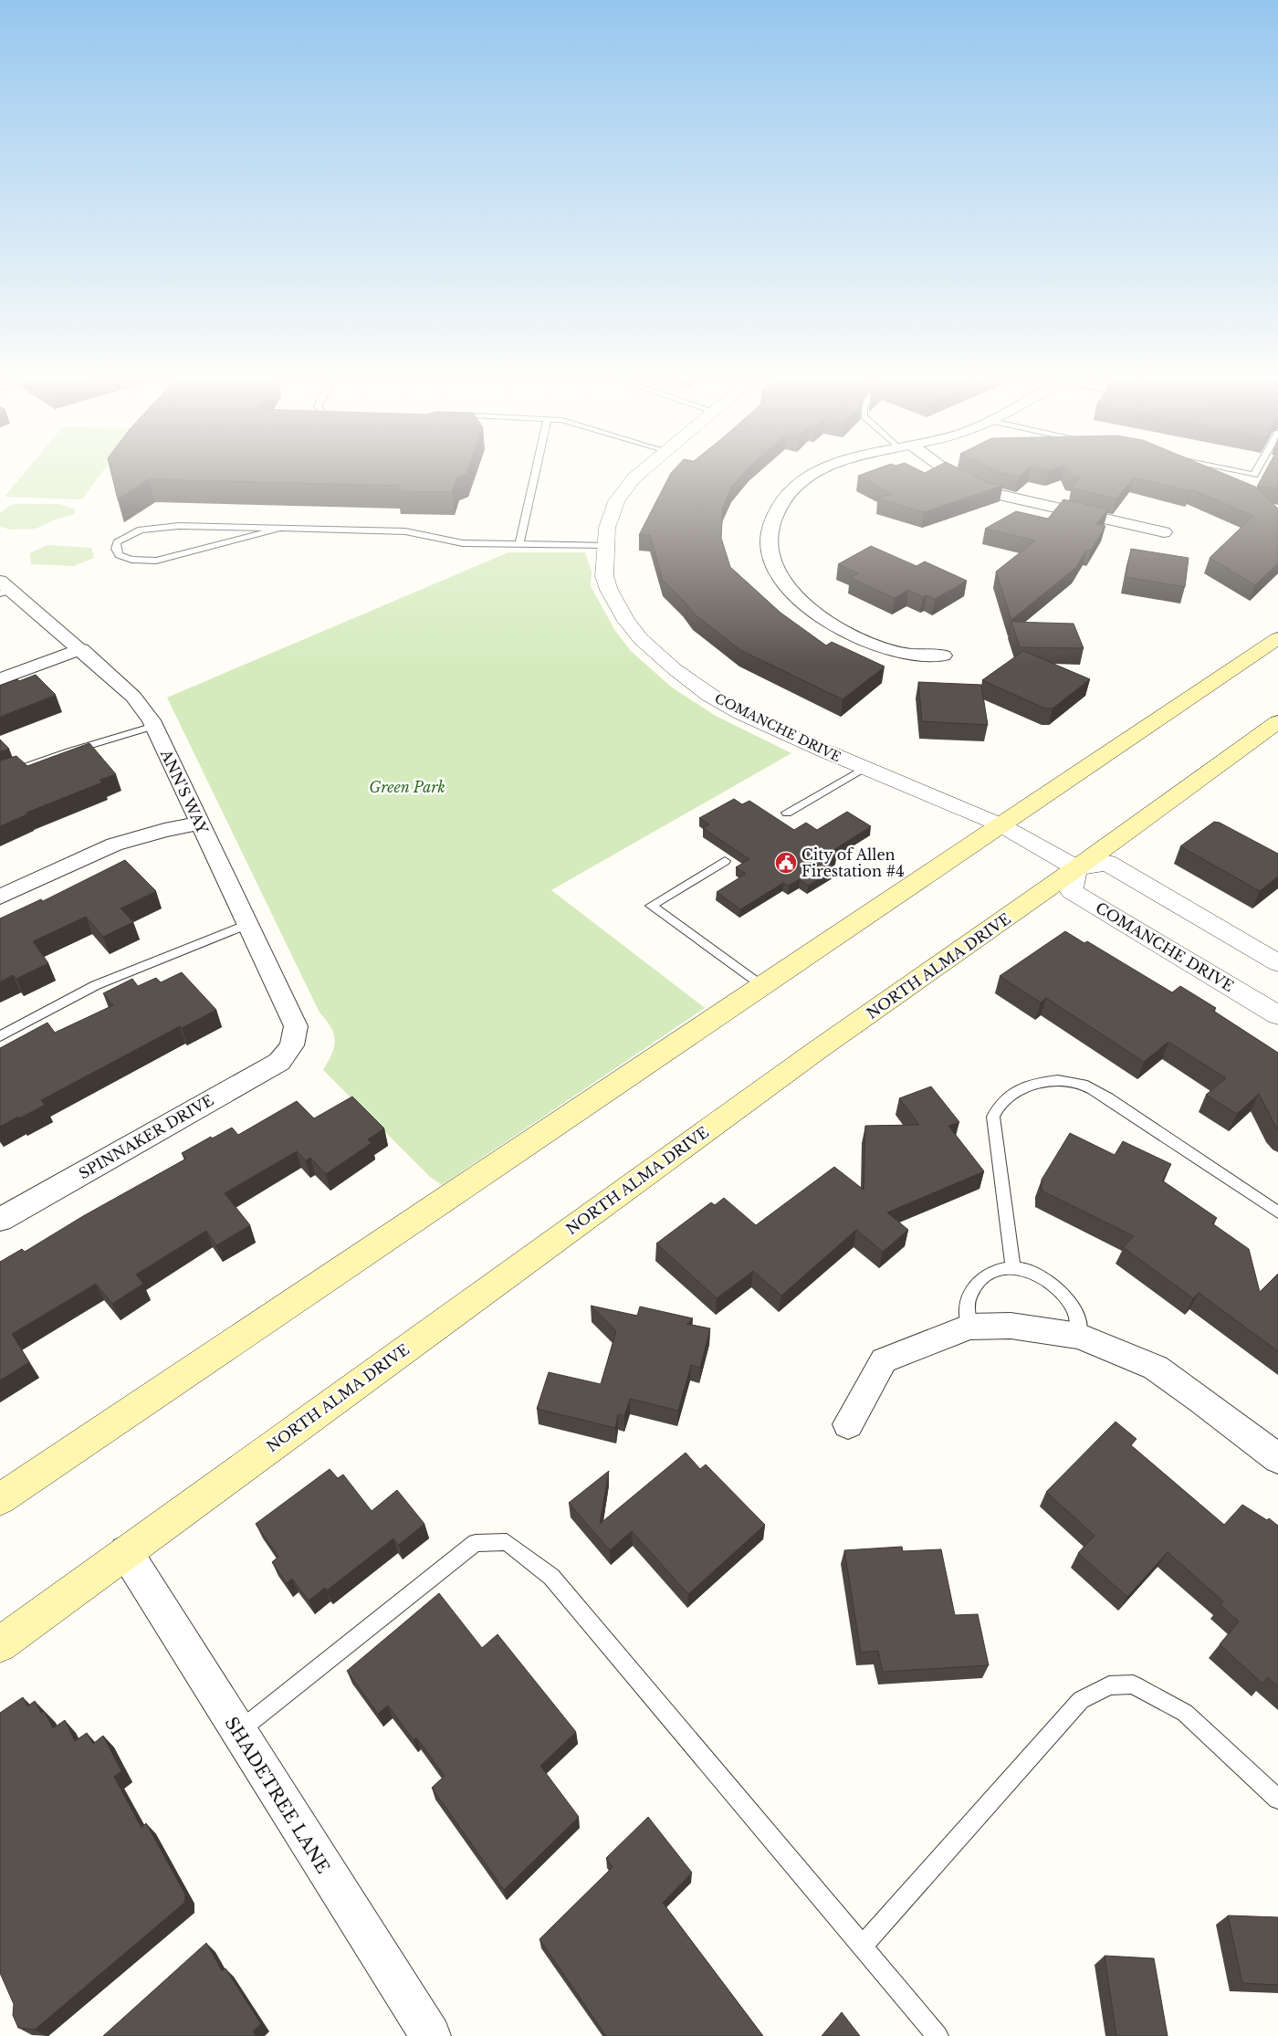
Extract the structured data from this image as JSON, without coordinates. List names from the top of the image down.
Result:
{
  "streets": {
    "main road": ["NORTH ALMA DRIVE"],
    "street": [
      "COMANCHE DRIVE",
      "ANN'S WAY",
      "SPINNAKER DRIVE",
      "SHADETREE LANE"
    ]
  },
  "crossings": [
    ["COMANCHE DRIVE", "NORTH ALMA DRIVE"],
    ["ANN'S WAY", "SPINNAKER DRIVE"],
    ["NORTH ALMA DRIVE", "SHADETREE LANE"]
  ],
  "parks": ["Green Park"],
  "places": {
    "public building": ["City of Allen Firestation #4"]
  }
}
